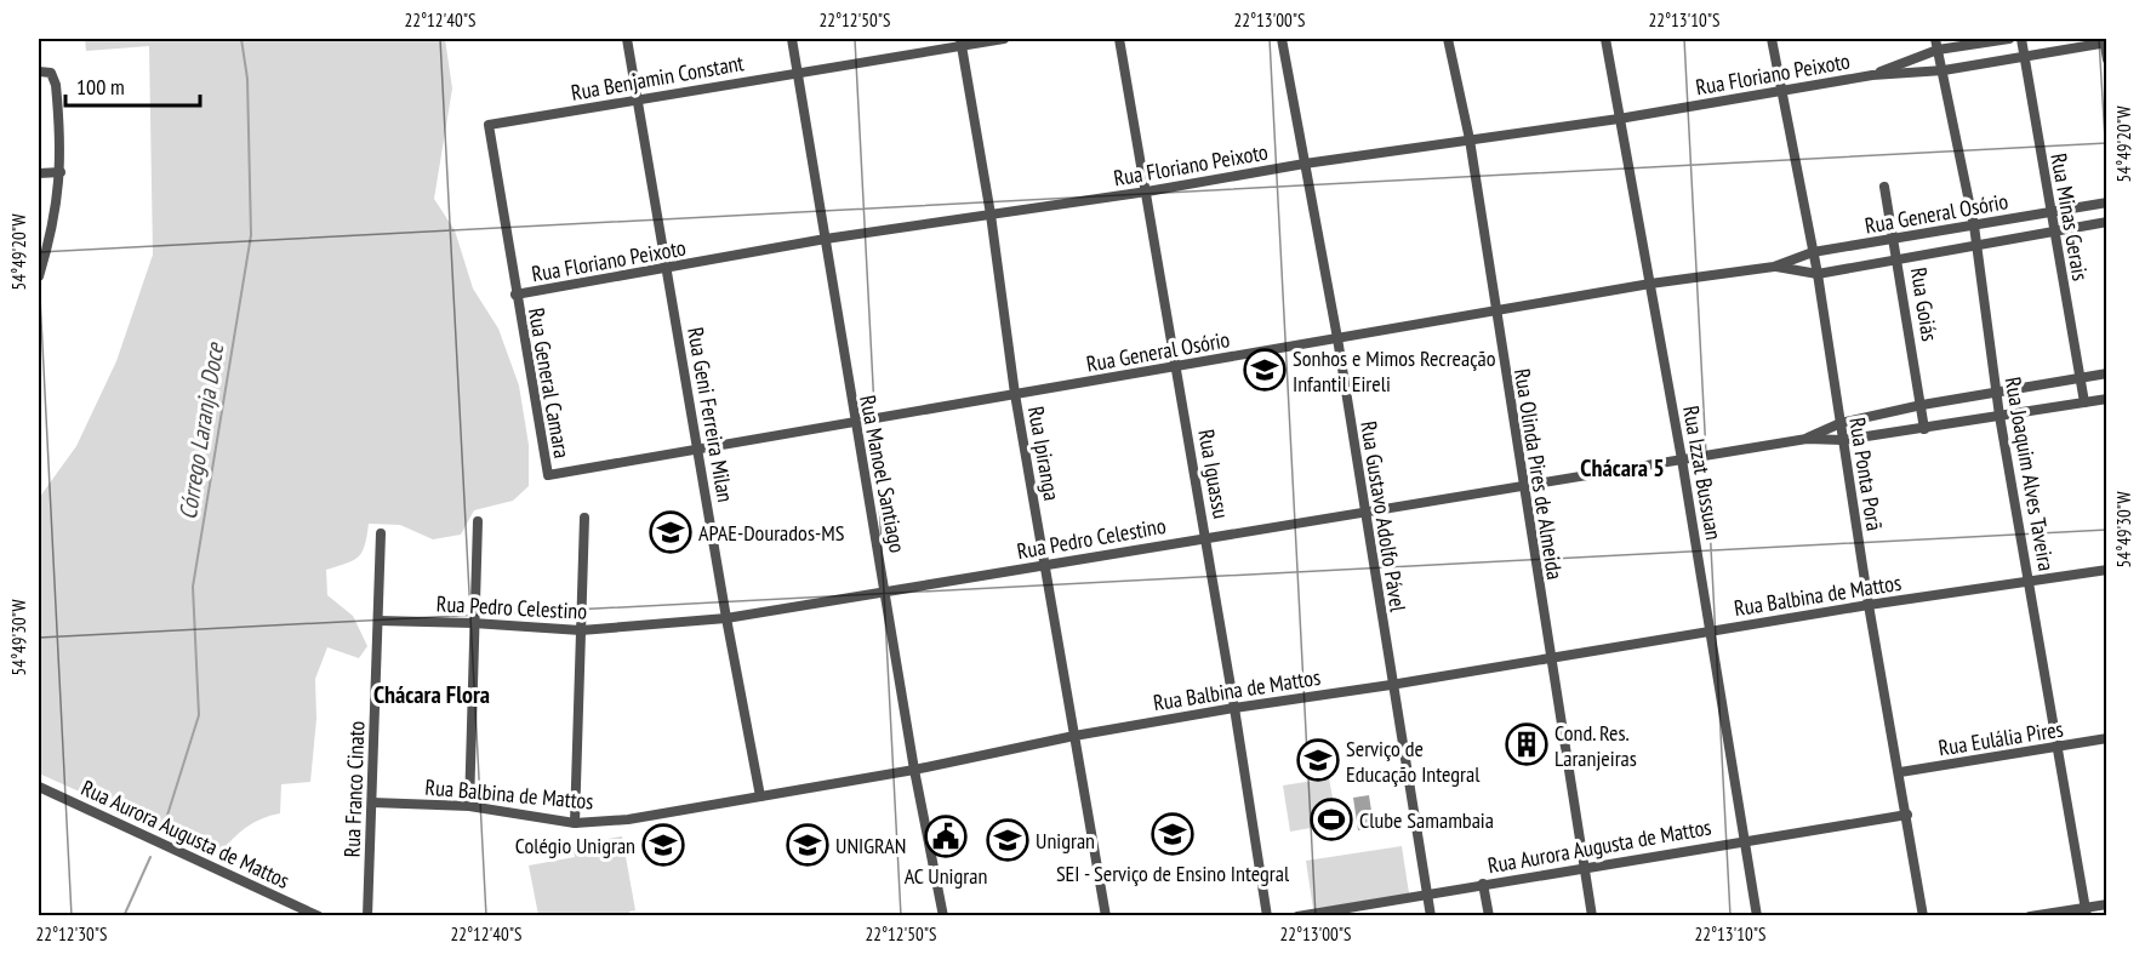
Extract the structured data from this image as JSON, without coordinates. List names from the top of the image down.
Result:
{
  "streets": {
    "street": [
      "Rua Floriano Peixoto",
      "Rua Benjamin Constant",
      "Rua General Osório",
      "Rua Minas Gerais",
      "Rua Goiás",
      "Rua General Camara",
      "Rua Geni Ferreira Milan",
      "Rua Ipiranga",
      "Rua Izzat Bussuan",
      "Rua Manoel Santiago",
      "Rua Iguassu",
      "Rua Olinda Pires de Almeida",
      "Rua Ponta Porã",
      "Rua Joaquim Alves Taveira",
      "Rua Gustavo Adolfo Pável",
      "Rua Pedro Celestino",
      "Rua Balbina de Mattos",
      "Rua Eulália Pires",
      "Rua Franco Cinato",
      "Rua Aurora Augusta de Mattos"
    ]
  },
  "crossings": [
    ["Rua Floriano Peixoto", "Rua Minas Gerais"],
    ["Rua Floriano Peixoto", "Rua General Camara"],
    ["Rua Floriano Peixoto", "Rua Geni Ferreira Milan"],
    ["Rua Floriano Peixoto", "Rua Ipiranga"],
    ["Rua Floriano Peixoto", "Rua Izzat Bussuan"],
    ["Rua Floriano Peixoto", "Rua Manoel Santiago"],
    ["Rua Floriano Peixoto", "Rua Iguassu"],
    ["Rua Floriano Peixoto", "Rua Olinda Pires de Almeida"],
    ["Rua Floriano Peixoto", "Rua Ponta Porã"],
    ["Rua Floriano Peixoto", "Rua Joaquim Alves Taveira"],
    ["Rua Floriano Peixoto", "Rua Gustavo Adolfo Pável"],
    ["Rua Benjamin Constant", "Rua General Camara"],
    ["Rua Benjamin Constant", "Rua Geni Ferreira Milan"],
    ["Rua Benjamin Constant", "Rua Ipiranga"],
    ["Rua Benjamin Constant", "Rua Manoel Santiago"],
    ["Rua General Osório", "Rua Minas Gerais"],
    ["Rua General Osório", "Rua Goiás"],
    ["Rua General Osório", "Rua General Camara"],
    ["Rua General Osório", "Rua Geni Ferreira Milan"],
    ["Rua General Osório", "Rua Ipiranga"],
    ["Rua General Osório", "Rua Izzat Bussuan"],
    ["Rua General Osório", "Rua Manoel Santiago"],
    ["Rua General Osório", "Rua Iguassu"],
    ["Rua General Osório", "Rua Olinda Pires de Almeida"],
    ["Rua General Osório", "Rua Ponta Porã"],
    ["Rua General Osório", "Rua Joaquim Alves Taveira"],
    ["Rua General Osório", "Rua Gustavo Adolfo Pável"],
    ["Rua Minas Gerais", "Rua Pedro Celestino"],
    ["Rua Goiás", "Rua Pedro Celestino"],
    ["Rua Geni Ferreira Milan", "Rua Pedro Celestino"],
    ["Rua Geni Ferreira Milan", "Rua Balbina de Mattos"],
    ["Rua Ipiranga", "Rua Pedro Celestino"],
    ["Rua Ipiranga", "Rua Balbina de Mattos"],
    ["Rua Izzat Bussuan", "Rua Pedro Celestino"],
    ["Rua Izzat Bussuan", "Rua Balbina de Mattos"],
    ["Rua Izzat Bussuan", "Rua Aurora Augusta de Mattos"],
    ["Rua Manoel Santiago", "Rua Pedro Celestino"],
    ["Rua Manoel Santiago", "Rua Balbina de Mattos"],
    ["Rua Iguassu", "Rua Pedro Celestino"],
    ["Rua Iguassu", "Rua Balbina de Mattos"],
    ["Rua Olinda Pires de Almeida", "Rua Pedro Celestino"],
    ["Rua Olinda Pires de Almeida", "Rua Balbina de Mattos"],
    ["Rua Olinda Pires de Almeida", "Rua Aurora Augusta de Mattos"],
    ["Rua Ponta Porã", "Rua Pedro Celestino"],
    ["Rua Ponta Porã", "Rua Balbina de Mattos"],
    ["Rua Ponta Porã", "Rua Eulália Pires"],
    ["Rua Ponta Porã", "Rua Aurora Augusta de Mattos"],
    ["Rua Joaquim Alves Taveira", "Rua Pedro Celestino"],
    ["Rua Joaquim Alves Taveira", "Rua Balbina de Mattos"],
    ["Rua Joaquim Alves Taveira", "Rua Eulália Pires"],
    ["Rua Gustavo Adolfo Pável", "Rua Pedro Celestino"],
    ["Rua Gustavo Adolfo Pável", "Rua Balbina de Mattos"],
    ["Rua Gustavo Adolfo Pável", "Rua Aurora Augusta de Mattos"],
    ["Rua Pedro Celestino", "Rua Franco Cinato"],
    ["Rua Balbina de Mattos", "Rua Franco Cinato"]
  ],
  "districts": ["Chácara 5", "Chácara Flora"],
  "water": ["Córrego Laranja Doce"],
  "places": {
    "school or university": [
      "Sonhos e Mimos Recreação Infantil Eireli",
      "APAE-Dourados-MS",
      "Serviço de Educação Integral",
      "SEI - Serviço de Ensino Integral",
      "Unigran",
      "Colégio Unigran",
      "UNIGRAN"
    ],
    "building": ["Cond. Res. Laranjeiras"],
    "sports": ["Clube Samambaia"],
    "public building": ["AC Unigran"]
  },
  "scale_bar": "100 m",
  "coordinates": [
    "22°12'40\"S",
    "22°12'50\"S",
    "22°13'00\"S",
    "22°13'10\"S",
    "54°49'20\"W",
    "54°49'30\"W",
    "22°12'30\"S"
  ]
}
